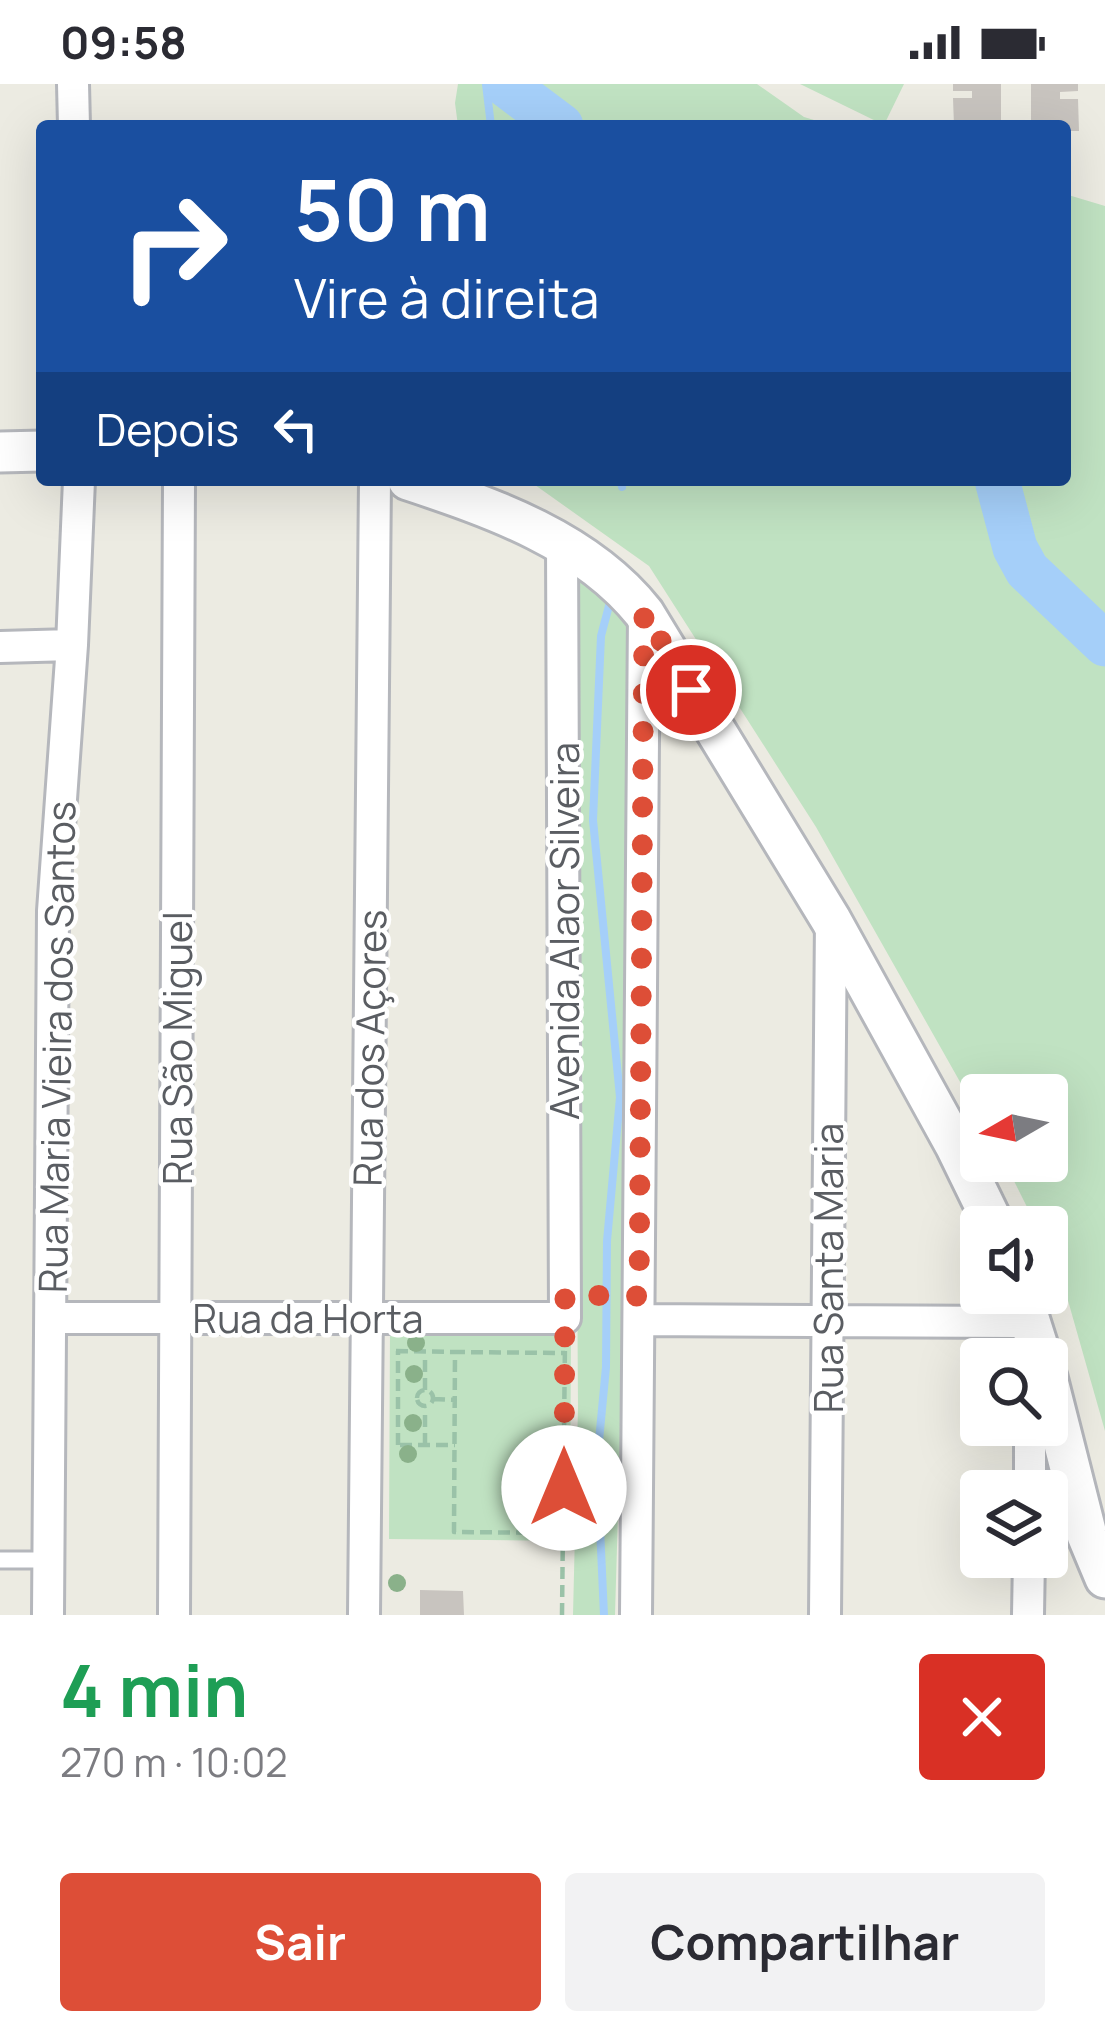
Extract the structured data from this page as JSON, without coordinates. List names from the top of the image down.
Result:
{
  "streets": {
    "street": [
      "Avenida Alaor Silveira",
      "Rua Maria Vieira dos Santos",
      "Rua São Miguel",
      "Rua dos Açores",
      "Rua Santa Maria",
      "Rua da Horta"
    ]
  },
  "crossings": [
    ["Avenida Alaor Silveira", "Rua da Horta"],
    ["Rua Maria Vieira dos Santos", "Rua da Horta"],
    ["Rua São Miguel", "Rua da Horta"],
    ["Rua dos Açores", "Rua da Horta"]
  ],
  "north": "left",
  "page": {
    "status": "09:58",
    "turn": ["50 m", "Vire à direita"],
    "then": "Depois",
    "heading": ["4 min", "270 m · 10:02"],
    "buttons": ["Sair", "Compartilhar"]
  }
}
